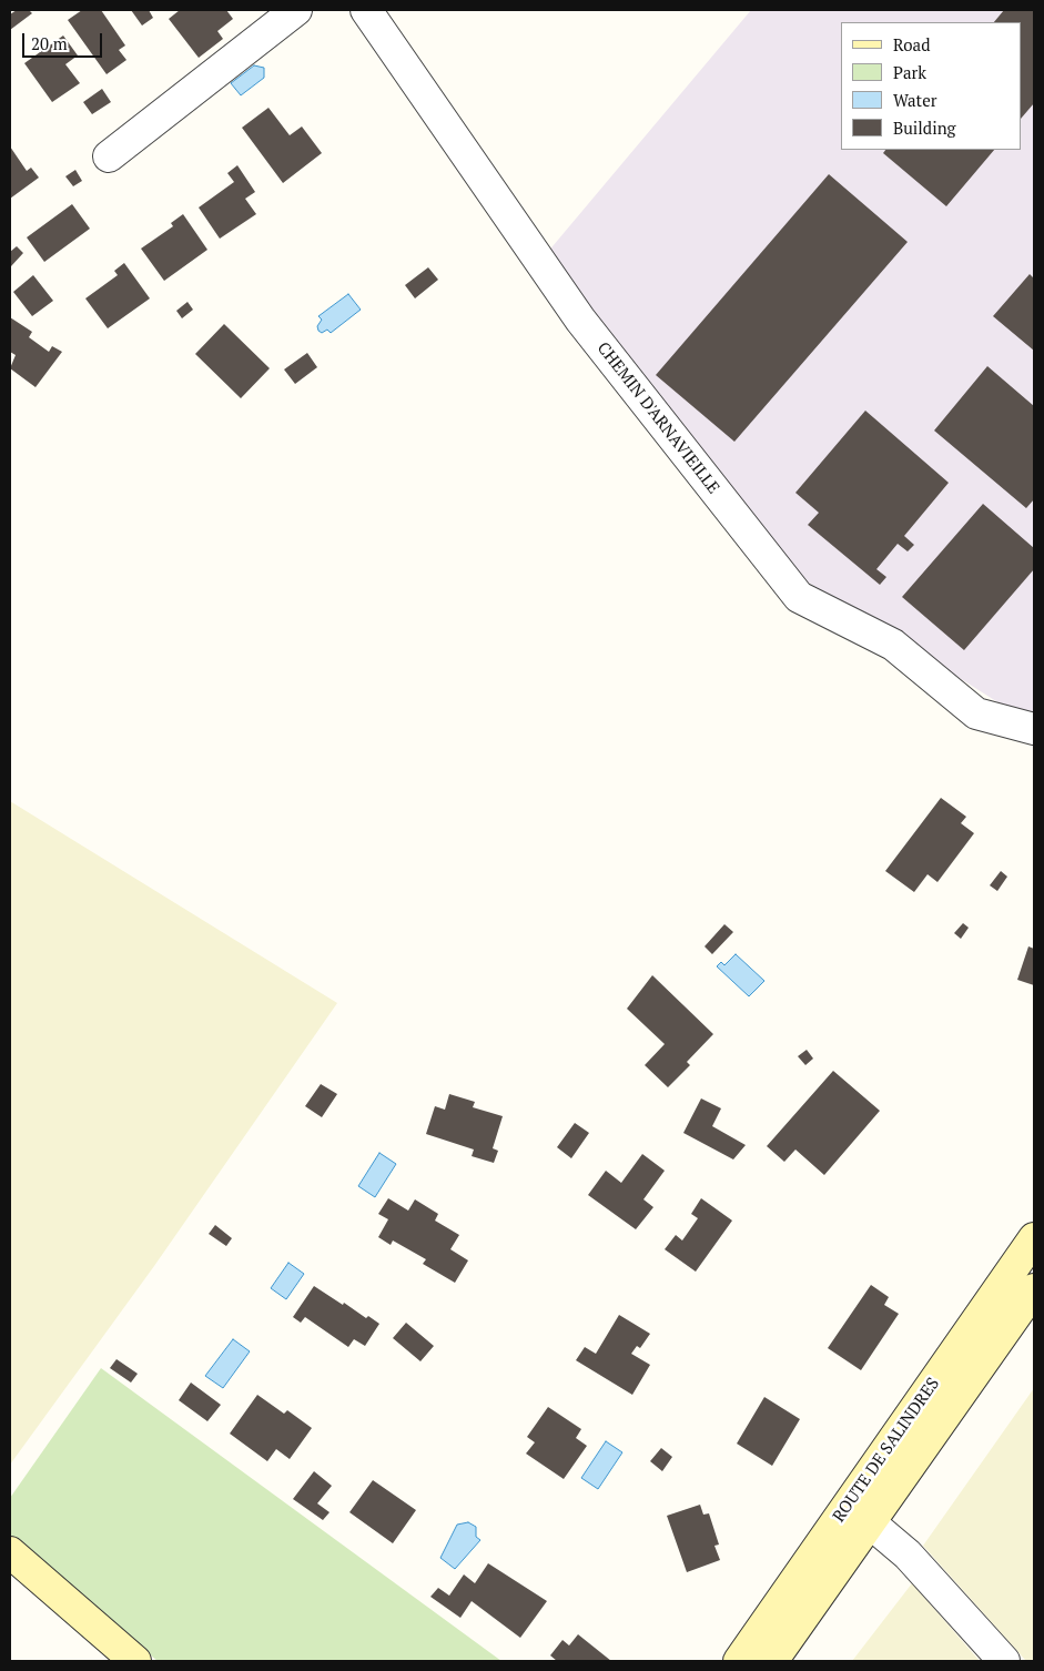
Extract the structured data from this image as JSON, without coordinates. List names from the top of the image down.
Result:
{
  "streets": {
    "main road": ["ROUTE DE SALINDRES"],
    "street": ["CHEMIN D'ARNAVIEILLE"]
  },
  "legend": [
    "Road",
    "Park",
    "Water",
    "Building"
  ],
  "scale_bar": "20 m"
}
